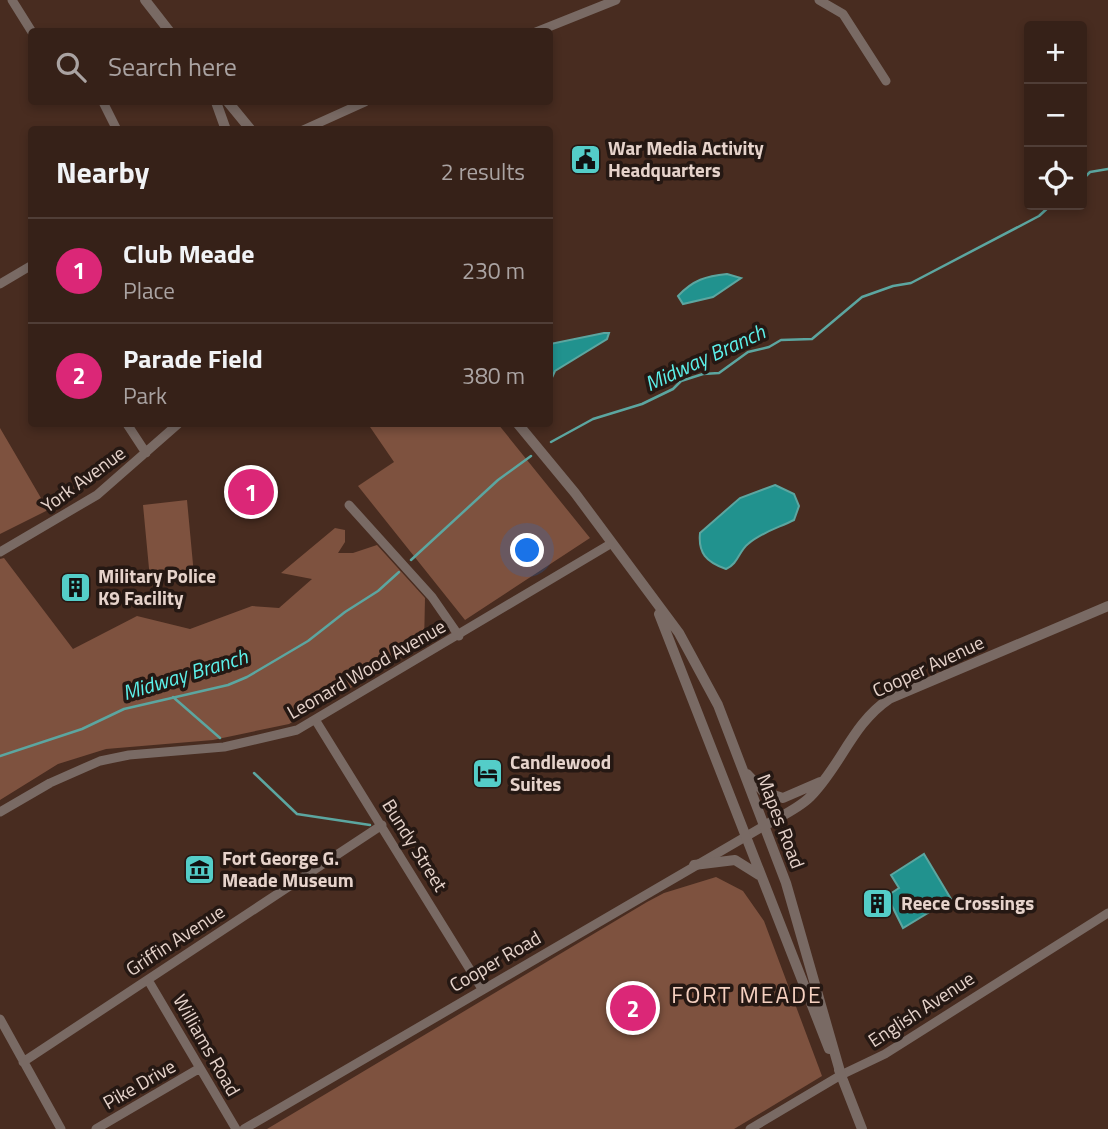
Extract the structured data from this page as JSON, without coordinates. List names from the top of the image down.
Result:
{
  "streets": {
    "street": [
      "York Avenue",
      "Cooper Avenue",
      "Leonard Wood Avenue",
      "Mapes Road",
      "Bundy Street",
      "Griffin Avenue",
      "Cooper Road",
      "English Avenue",
      "Williams Road",
      "Pike Drive"
    ]
  },
  "crossings": [
    ["Cooper Avenue", "Mapes Road"],
    ["Cooper Avenue", "Cooper Road"],
    ["Leonard Wood Avenue", "Mapes Road"],
    ["Leonard Wood Avenue", "Bundy Street"],
    ["Mapes Road", "Cooper Road"],
    ["Mapes Road", "English Avenue"],
    ["Bundy Street", "Griffin Avenue"],
    ["Bundy Street", "Cooper Road"],
    ["Griffin Avenue", "Williams Road"],
    ["Williams Road", "Pike Drive"]
  ],
  "districts": ["FORT MEADE"],
  "water": ["Midway Branch"],
  "places": {
    "public building": ["War Media Activity Headquarters"],
    "building": ["Military Police K9 Facility", "Reece Crossings"],
    "hotel": ["Candlewood Suites"],
    "museum": ["Fort George G. Meade Museum"]
  },
  "page": {
    "map_buttons": ["+", "−"],
    "search": "Search here",
    "heading": ["Nearby", "2 results"],
    "list": [
      {
        "mark": "1",
        "name": "Club Meade",
        "note": "Place",
        "value": "230 m"
      },
      {
        "mark": "2",
        "name": "Parade Field",
        "note": "Park",
        "value": "380 m"
      }
    ],
    "pins": ["1", "2"]
  }
}
